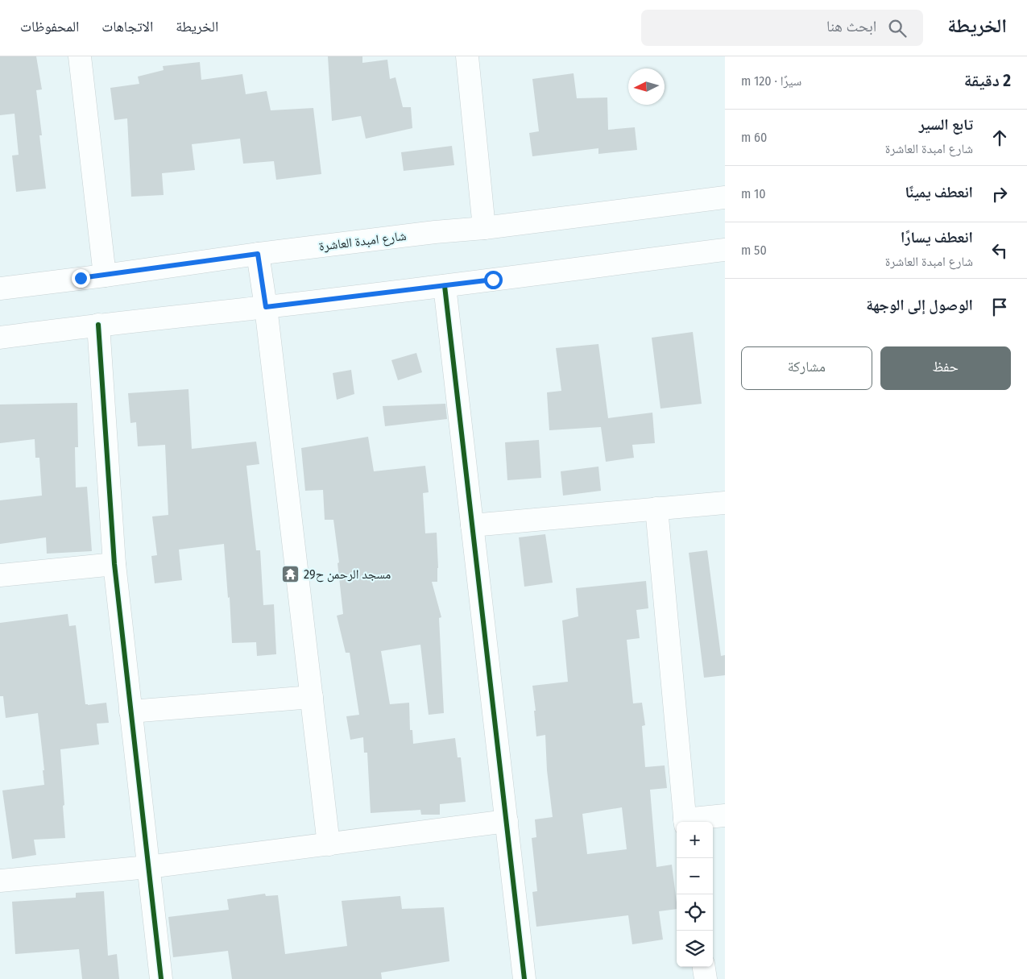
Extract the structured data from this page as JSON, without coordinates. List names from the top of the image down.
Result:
{
  "streets": {
    "street": ["شارع امبدة العاشرة"]
  },
  "places": {
    "temple": ["مسجد الرحمن ح29"]
  },
  "north": "left",
  "page": {
    "header": "الخريطة",
    "search": "ابحث هنا",
    "nav": ["الخريطة", "الاتجاهات", "المحفوظات"],
    "heading": ["2 دقيقة", "سيرًا · 120 m"],
    "list": [
      ["تابع السير", "شارع امبدة العاشرة", "60 m"],
      ["انعطف يمينًا", "10 m"],
      ["انعطف يسارًا", "شارع امبدة العاشرة", "50 m"],
      "الوصول إلى الوجهة"
    ],
    "buttons": ["حفظ", "مشاركة"],
    "map_buttons": ["+", "−"]
  }
}
